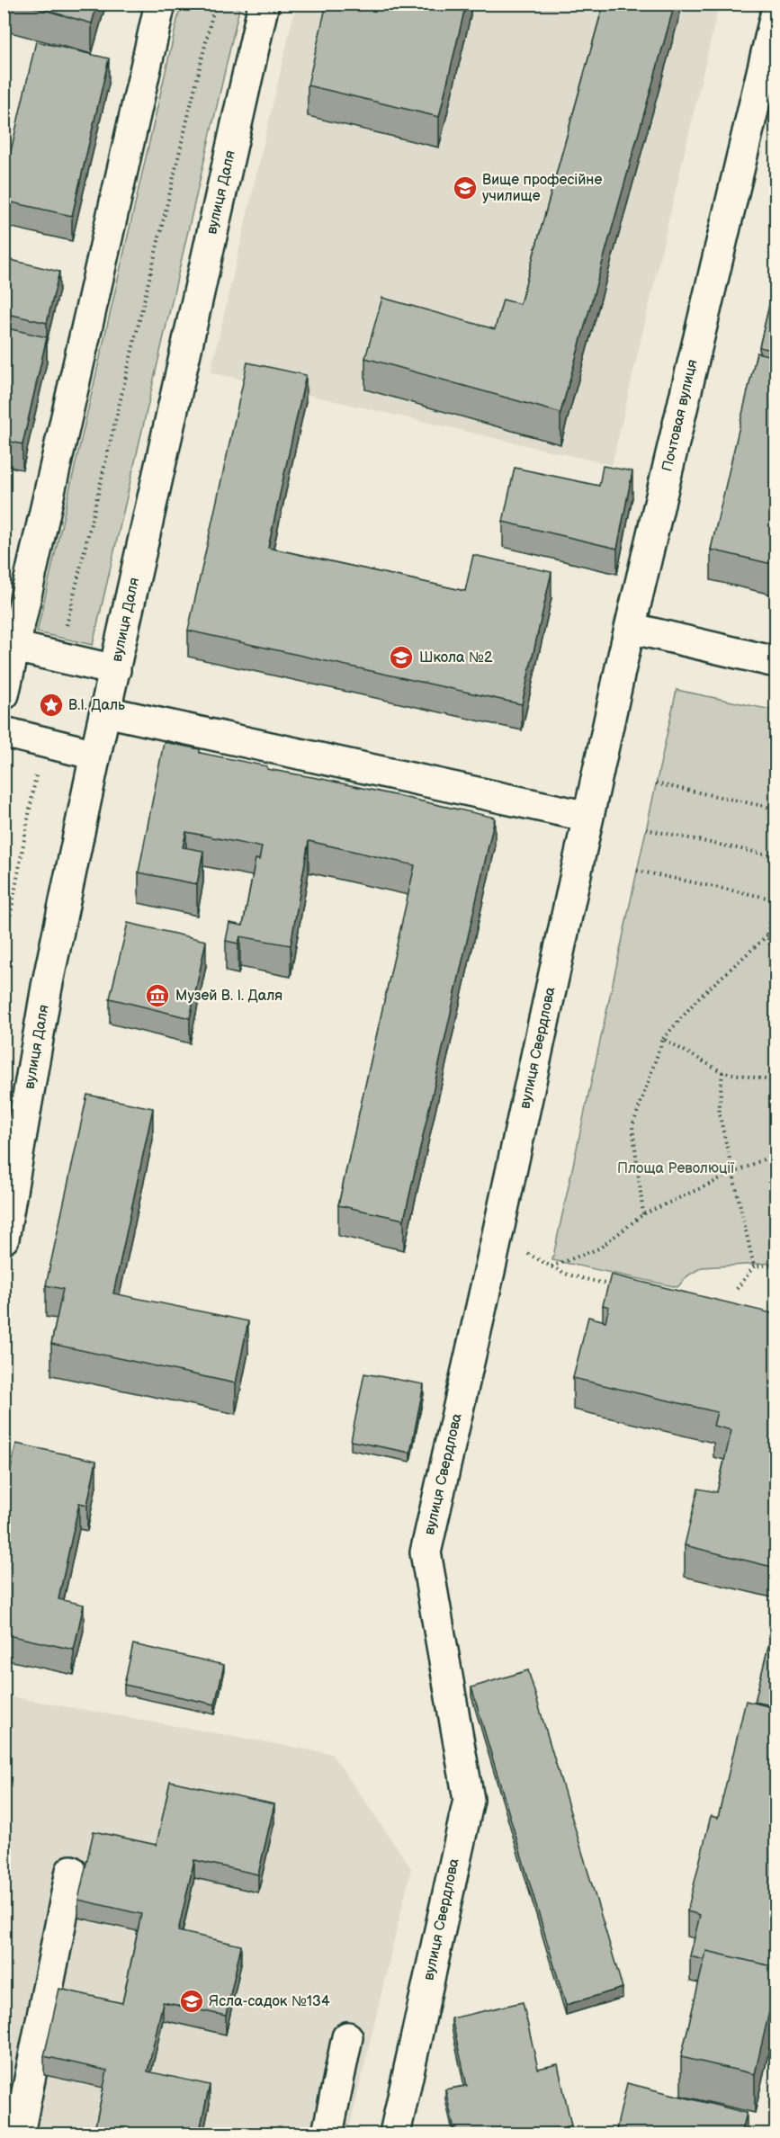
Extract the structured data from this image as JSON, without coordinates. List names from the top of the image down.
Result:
{
  "streets": {
    "street": ["вулиця Даля", "Почтовая вулиця", "вулиця Свердлова"]
  },
  "crossings": [
    ["Почтовая вулиця", "вулиця Свердлова"]
  ],
  "parks": ["Площа Революції"],
  "places": {
    "school or university": ["Вище професійне училище", "Школа №2", "Ясла-садок №134"],
    "place": ["В.І. Даль"],
    "museum": ["Музей В. І. Даля"]
  }
}
